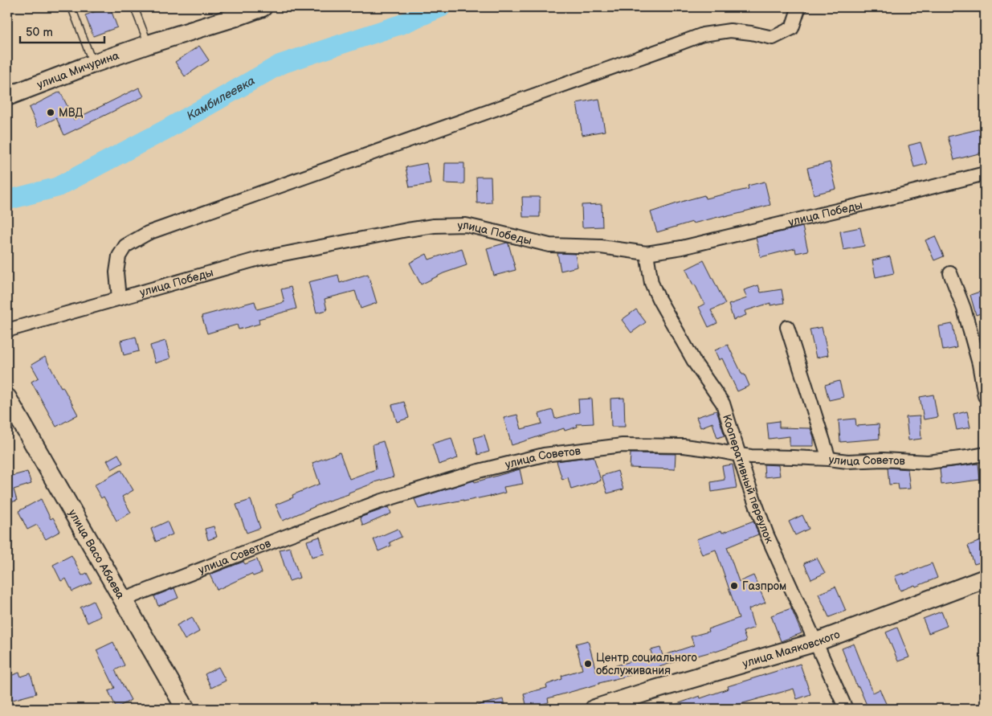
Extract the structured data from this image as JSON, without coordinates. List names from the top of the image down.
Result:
{
  "streets": {
    "street": [
      "улица Мичурина",
      "улица Победы",
      "улица Советов",
      "Кооперативный переулок",
      "улица Васо Абаева",
      "улица Маяковского"
    ]
  },
  "crossings": [
    ["улица Победы", "Кооперативный переулок"],
    ["улица Советов", "Кооперативный переулок"],
    ["улица Советов", "улица Васо Абаева"],
    ["Кооперативный переулок", "улица Маяковского"]
  ],
  "water": ["Камбилеевка"],
  "places": ["МВД", "Газпром", "Центр социального обслуживания"],
  "scale_bar": "50 m"
}
